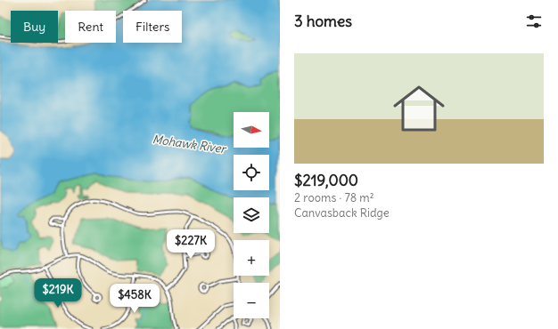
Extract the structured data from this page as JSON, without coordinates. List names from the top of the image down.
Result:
{
  "water": ["Mohawk River"],
  "north": "right",
  "page": {
    "heading": "3 homes",
    "chip": ["Buy", "Rent", "Filters"],
    "list": [
      {
        "name": "$219,000",
        "note": "2 rooms · 78 m² · Canvasback Ridge"
      }
    ],
    "map_buttons": ["+", "−"],
    "price": ["$227K", "$219K", "$458K"]
  }
}
